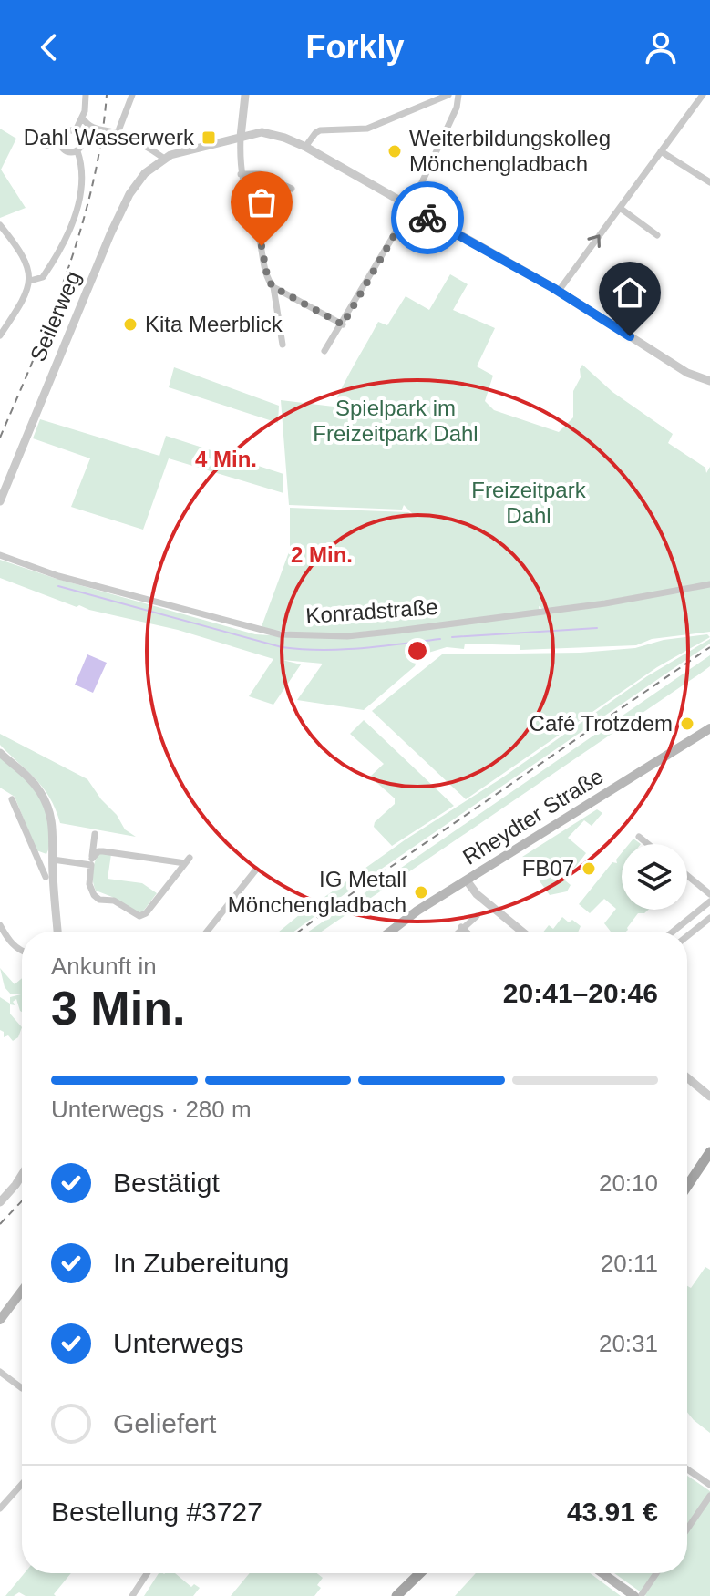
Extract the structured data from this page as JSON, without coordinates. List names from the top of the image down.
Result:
{
  "streets": {
    "main road": ["Rheydter Straße"],
    "street": ["Seilerweg", "Konradstraße"]
  },
  "parks": ["Spielpark im Freizeitpark Dahl", "Freizeitpark Dahl"],
  "places": {
    "transit": ["Dahl Wasserwerk"],
    "other": [
      "Weiterbildungskolleg Mönchengladbach",
      "Kita Meerblick",
      "Café Trotzdem",
      "FB07",
      "IG Metall Mönchengladbach"
    ]
  },
  "page": {
    "header": "Forkly",
    "heading": ["3 Min.", "Ankunft in", "20:41–20:46"],
    "panel": ["Bestellung #3727", "43.91 €"],
    "bar": "Unterwegs · 280 m",
    "list": [
      ["Bestätigt", "20:10"],
      ["In Zubereitung", "20:11"],
      ["Unterwegs", "20:31"],
      "Geliefert"
    ]
  },
  "rings": ["4 Min.", "2 Min."]
}
